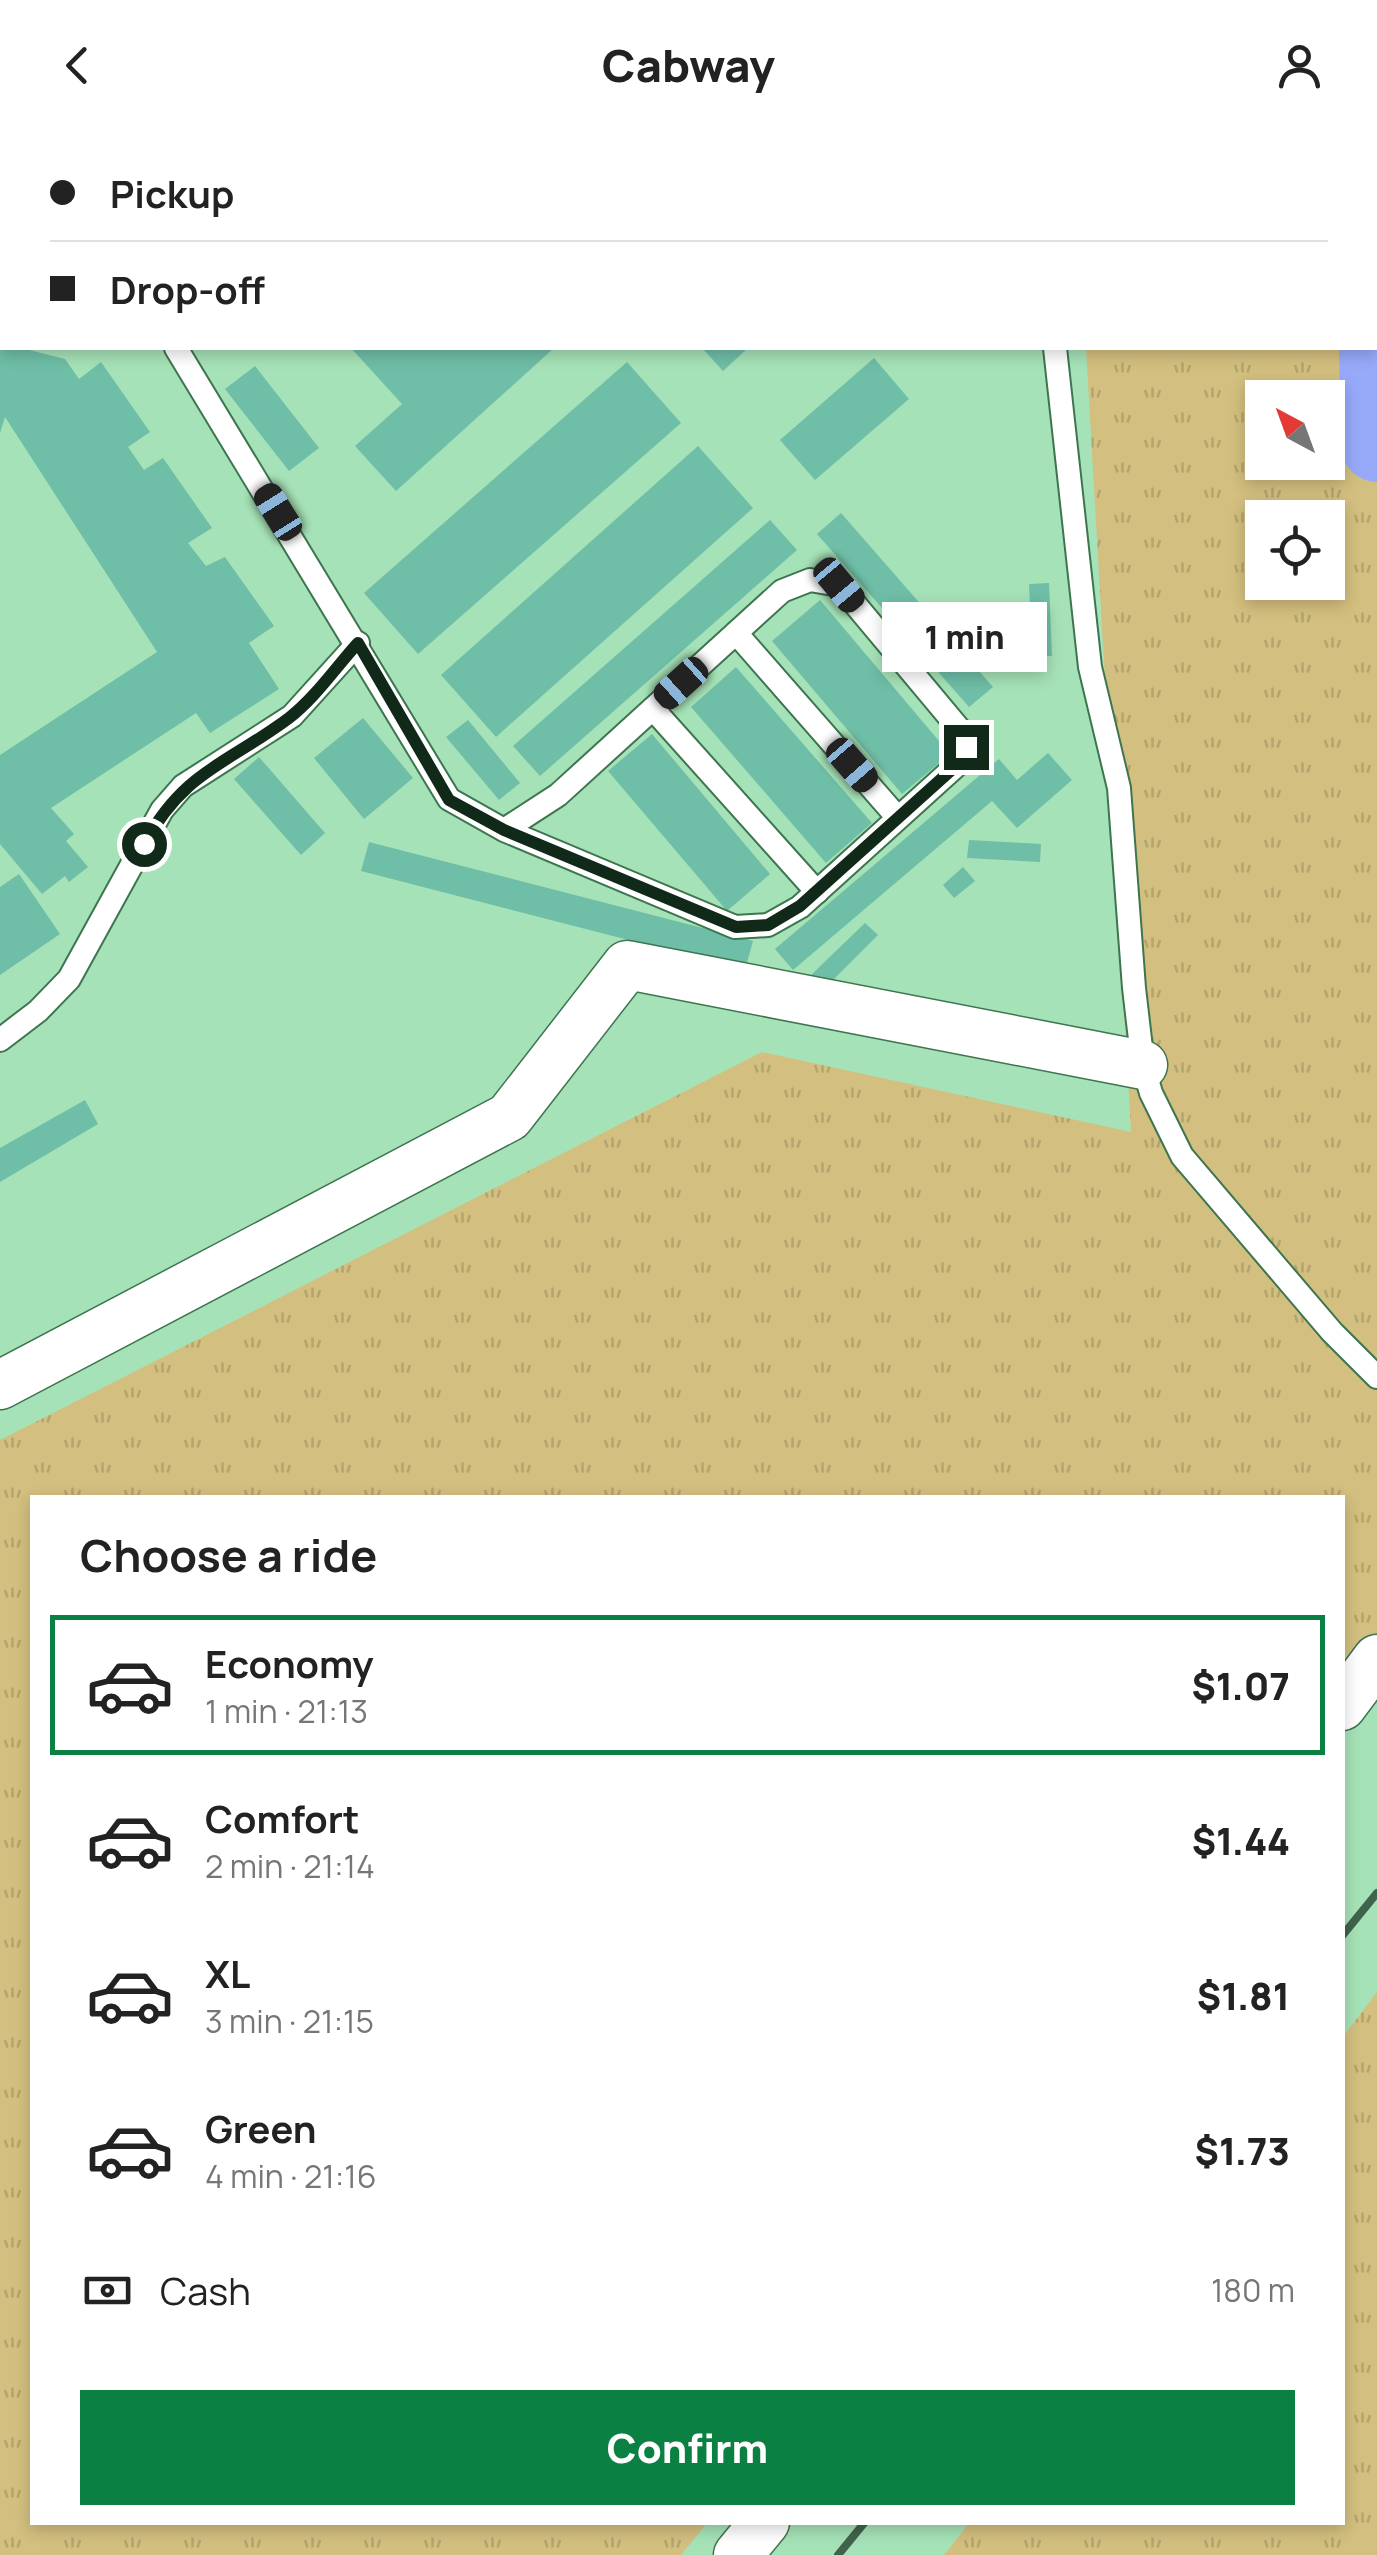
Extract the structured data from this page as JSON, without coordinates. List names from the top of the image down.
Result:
{
  "north": "top left",
  "page": {
    "header": "Cabway",
    "banner": ["Pickup", "Drop-off"],
    "bubble": "1 min",
    "heading": "Choose a ride",
    "list": [
      {
        "name": "Economy",
        "note": "1 min · 21:13",
        "value": "$1.07"
      },
      {
        "name": "Comfort",
        "note": "2 min · 21:14",
        "value": "$1.44"
      },
      {
        "name": "XL",
        "note": "3 min · 21:15",
        "value": "$1.81"
      },
      {
        "name": "Green",
        "note": "4 min · 21:16",
        "value": "$1.73"
      }
    ],
    "pay": ["Cash", "180 m"],
    "buttons": "Confirm"
  }
}
